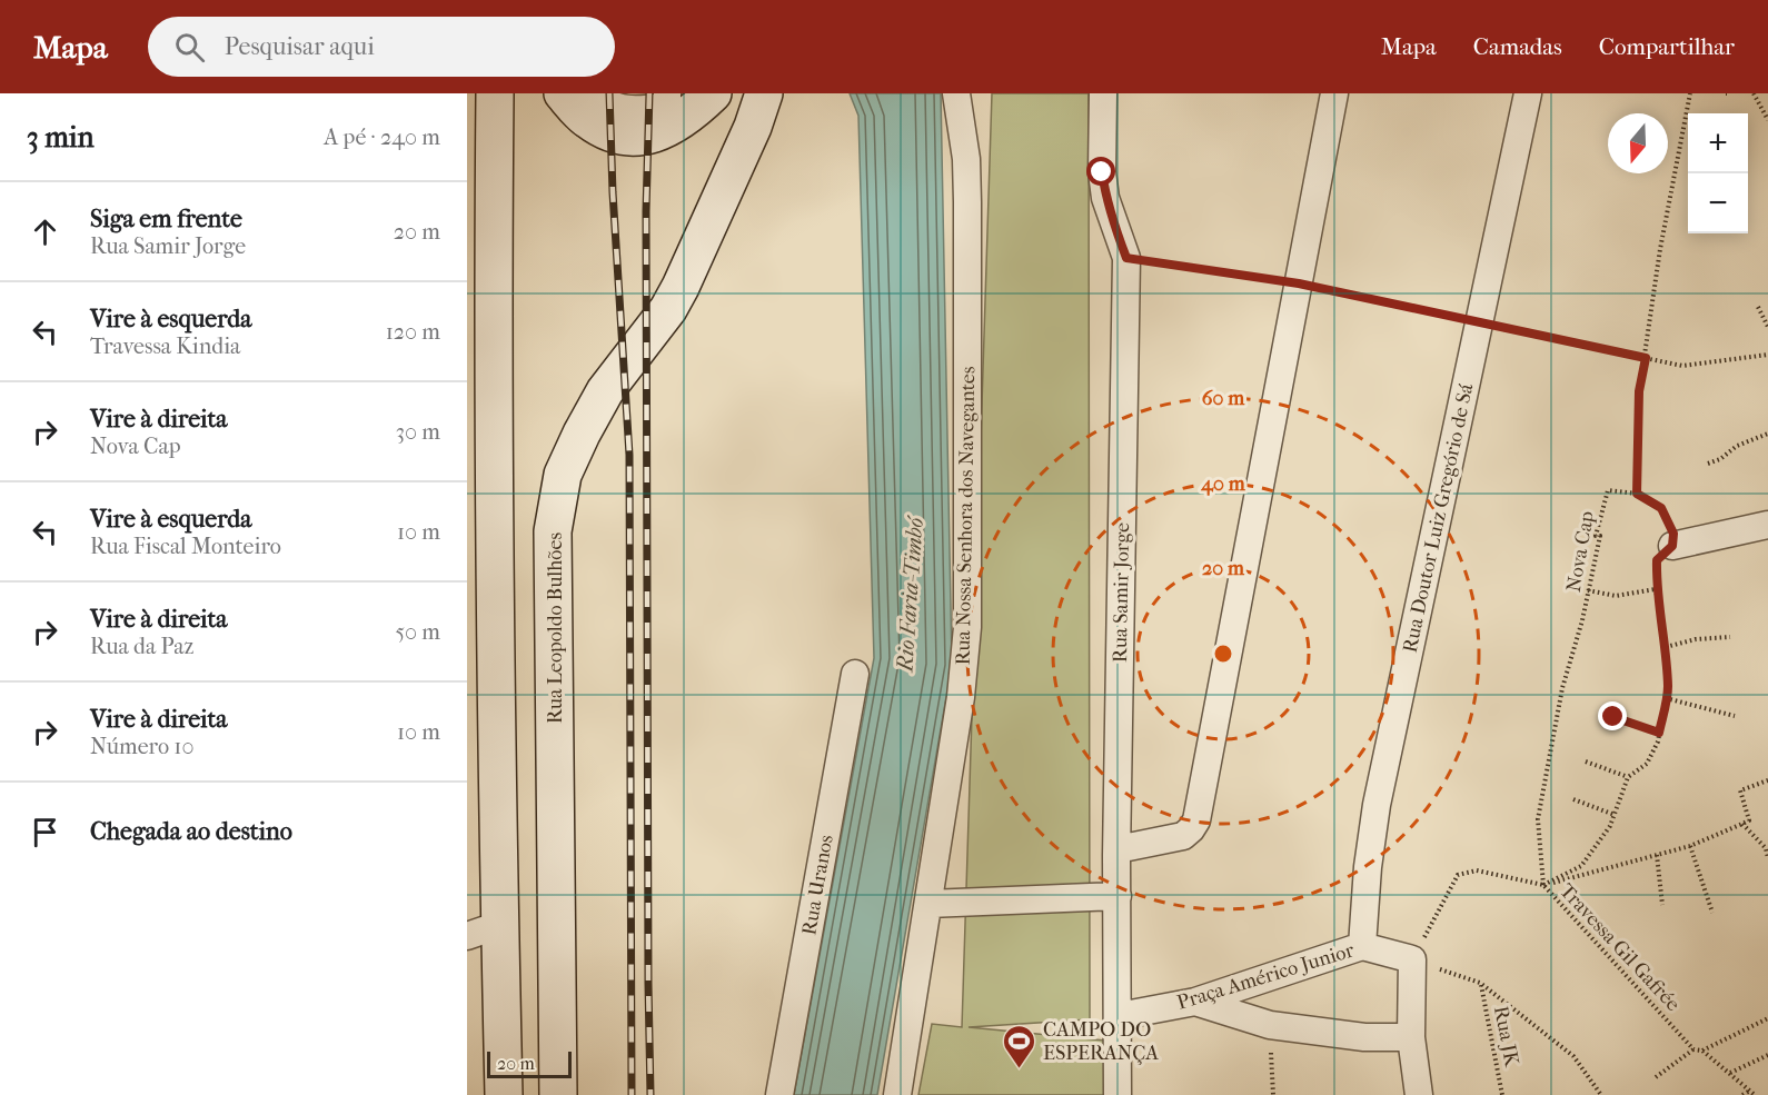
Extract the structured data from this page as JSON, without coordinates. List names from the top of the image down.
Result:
{
  "streets": {
    "main road": ["Rua Leopoldo Bulhões"],
    "street": [
      "Rua Nossa Senhora dos Navegantes",
      "Rua Doutor Luiz Gregório de Sá",
      "Rua Samir Jorge",
      "Rua Uranos",
      "Praça Américo Junior"
    ],
    "path": ["Nova Cap", "Travessa Gil Gafrée", "Rua JK"]
  },
  "crossings": [
    ["Rua Doutor Luiz Gregório de Sá", "Praça Américo Junior"],
    ["Nova Cap", "Travessa Gil Gafrée"],
    ["Rua Samir Jorge", "Praça Américo Junior"],
    ["Travessa Gil Gafrée", "Praça Américo Junior"]
  ],
  "water": ["Rio Faria-Timbó"],
  "places": {
    "sports": ["CAMPO DO ESPERANÇA"]
  },
  "scale_bar": "20 m",
  "north": "bottom",
  "page": {
    "header": "Mapa",
    "search": "Pesquisar aqui",
    "nav": ["Mapa", "Camadas", "Compartilhar"],
    "heading": ["3 min", "A pé · 240 m"],
    "map_buttons": ["+", "−"],
    "list": [
      ["Siga em frente", "Rua Samir Jorge", "20 m"],
      ["Vire à esquerda", "Travessa Kindia", "120 m"],
      ["Vire à direita", "Nova Cap", "30 m"],
      ["Vire à esquerda", "Rua Fiscal Monteiro", "10 m"],
      ["Vire à direita", "Rua da Paz", "50 m"],
      ["Vire à direita", "Número 10", "10 m"],
      "Chegada ao destino"
    ],
    "scale": "20 m"
  },
  "rings": ["60 m", "40 m", "20 m"]
}
